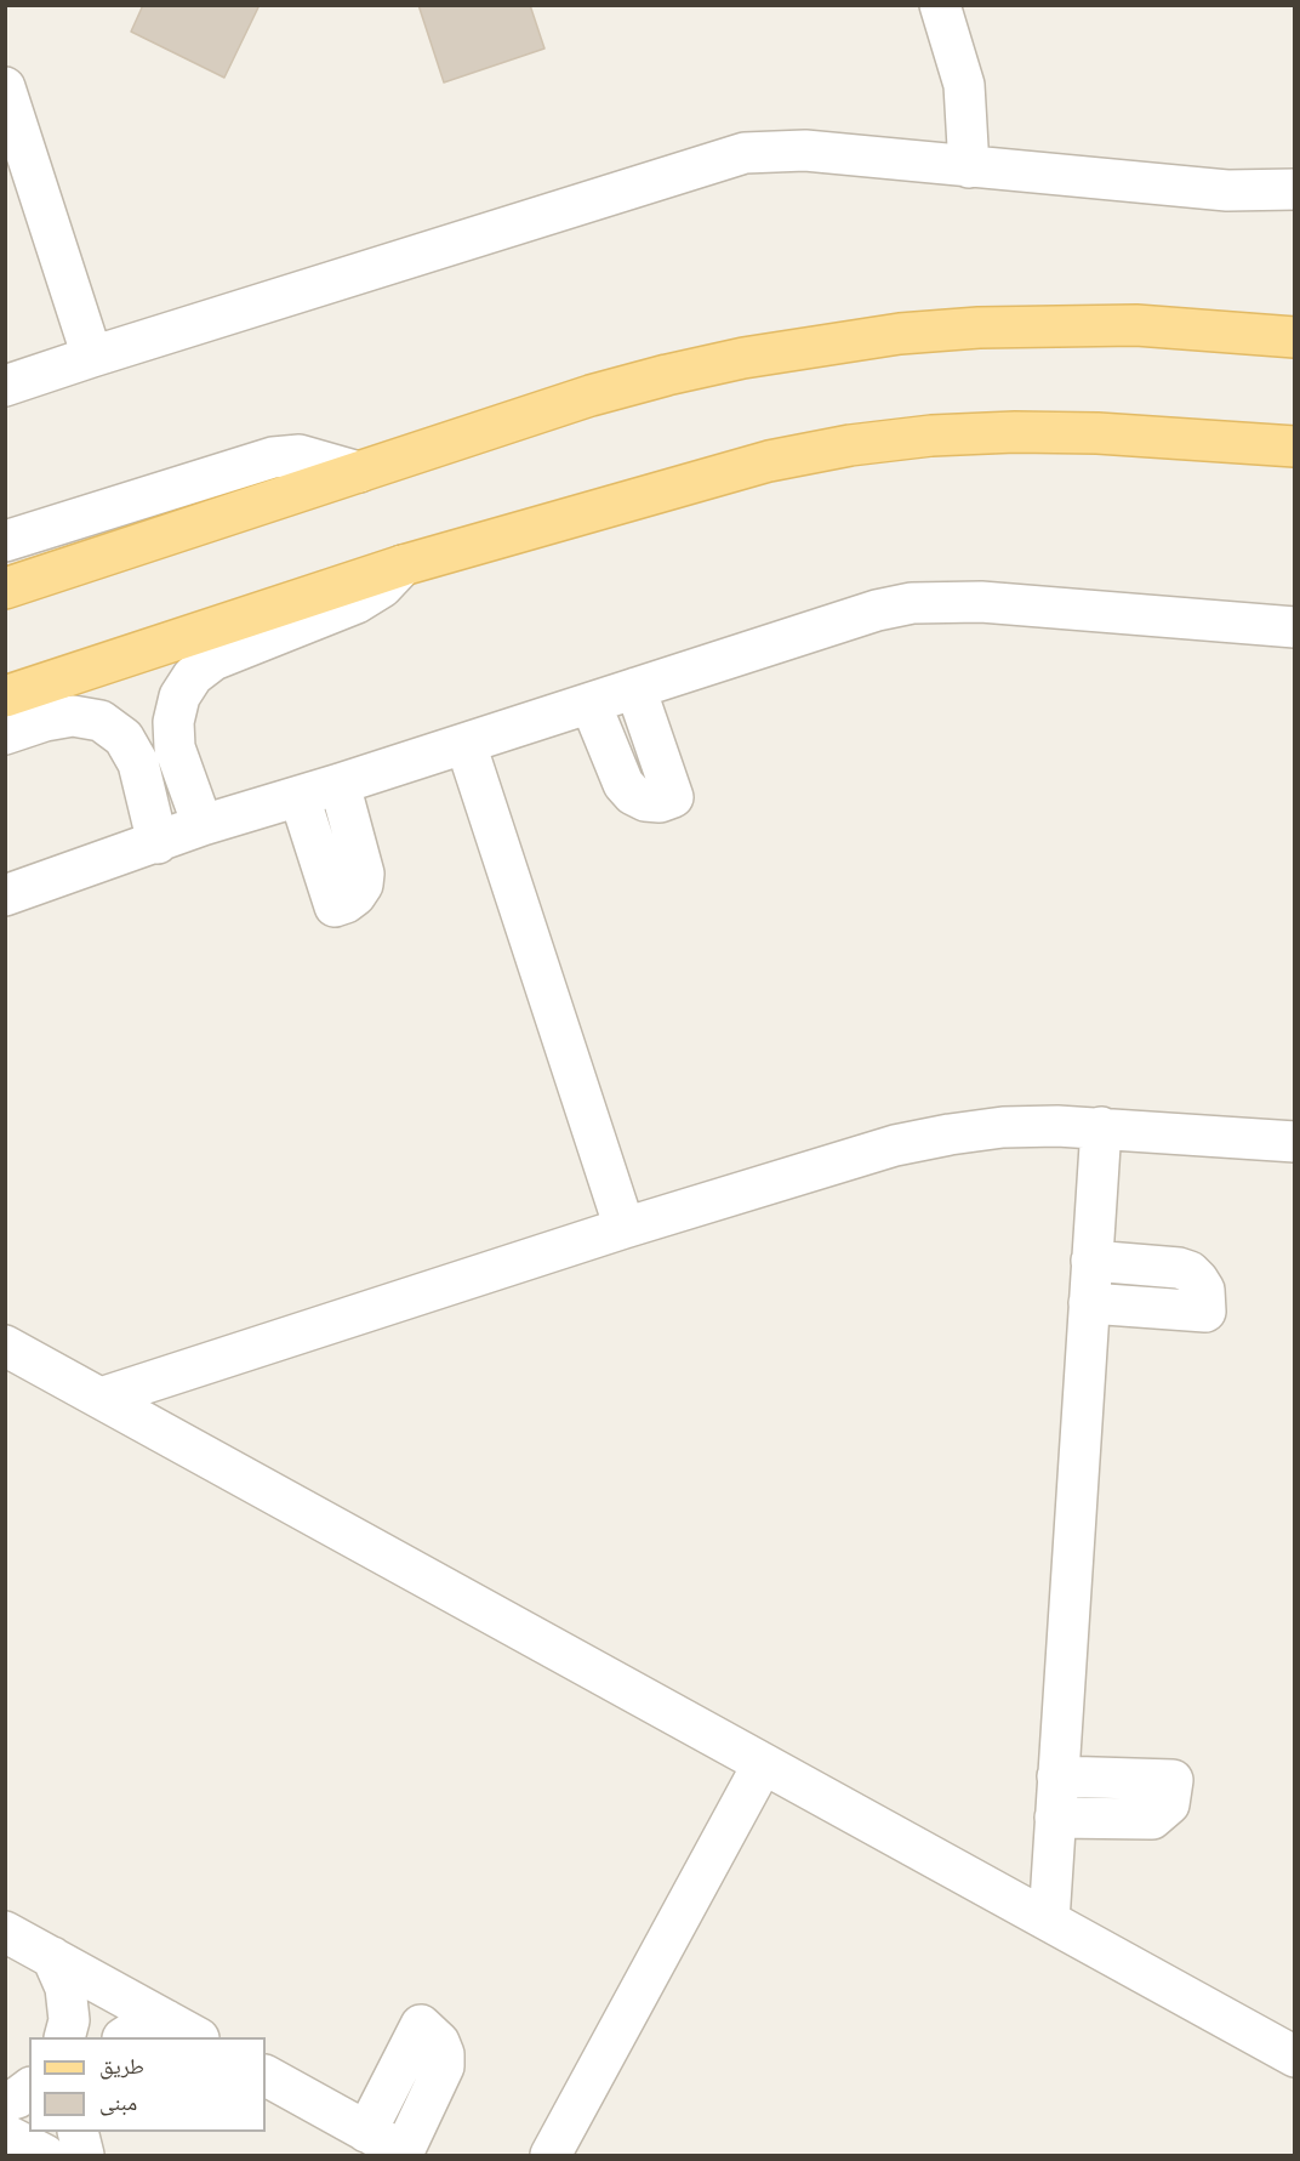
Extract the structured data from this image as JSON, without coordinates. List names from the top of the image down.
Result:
{
  "legend": ["طريق", "مبنى"]
}
